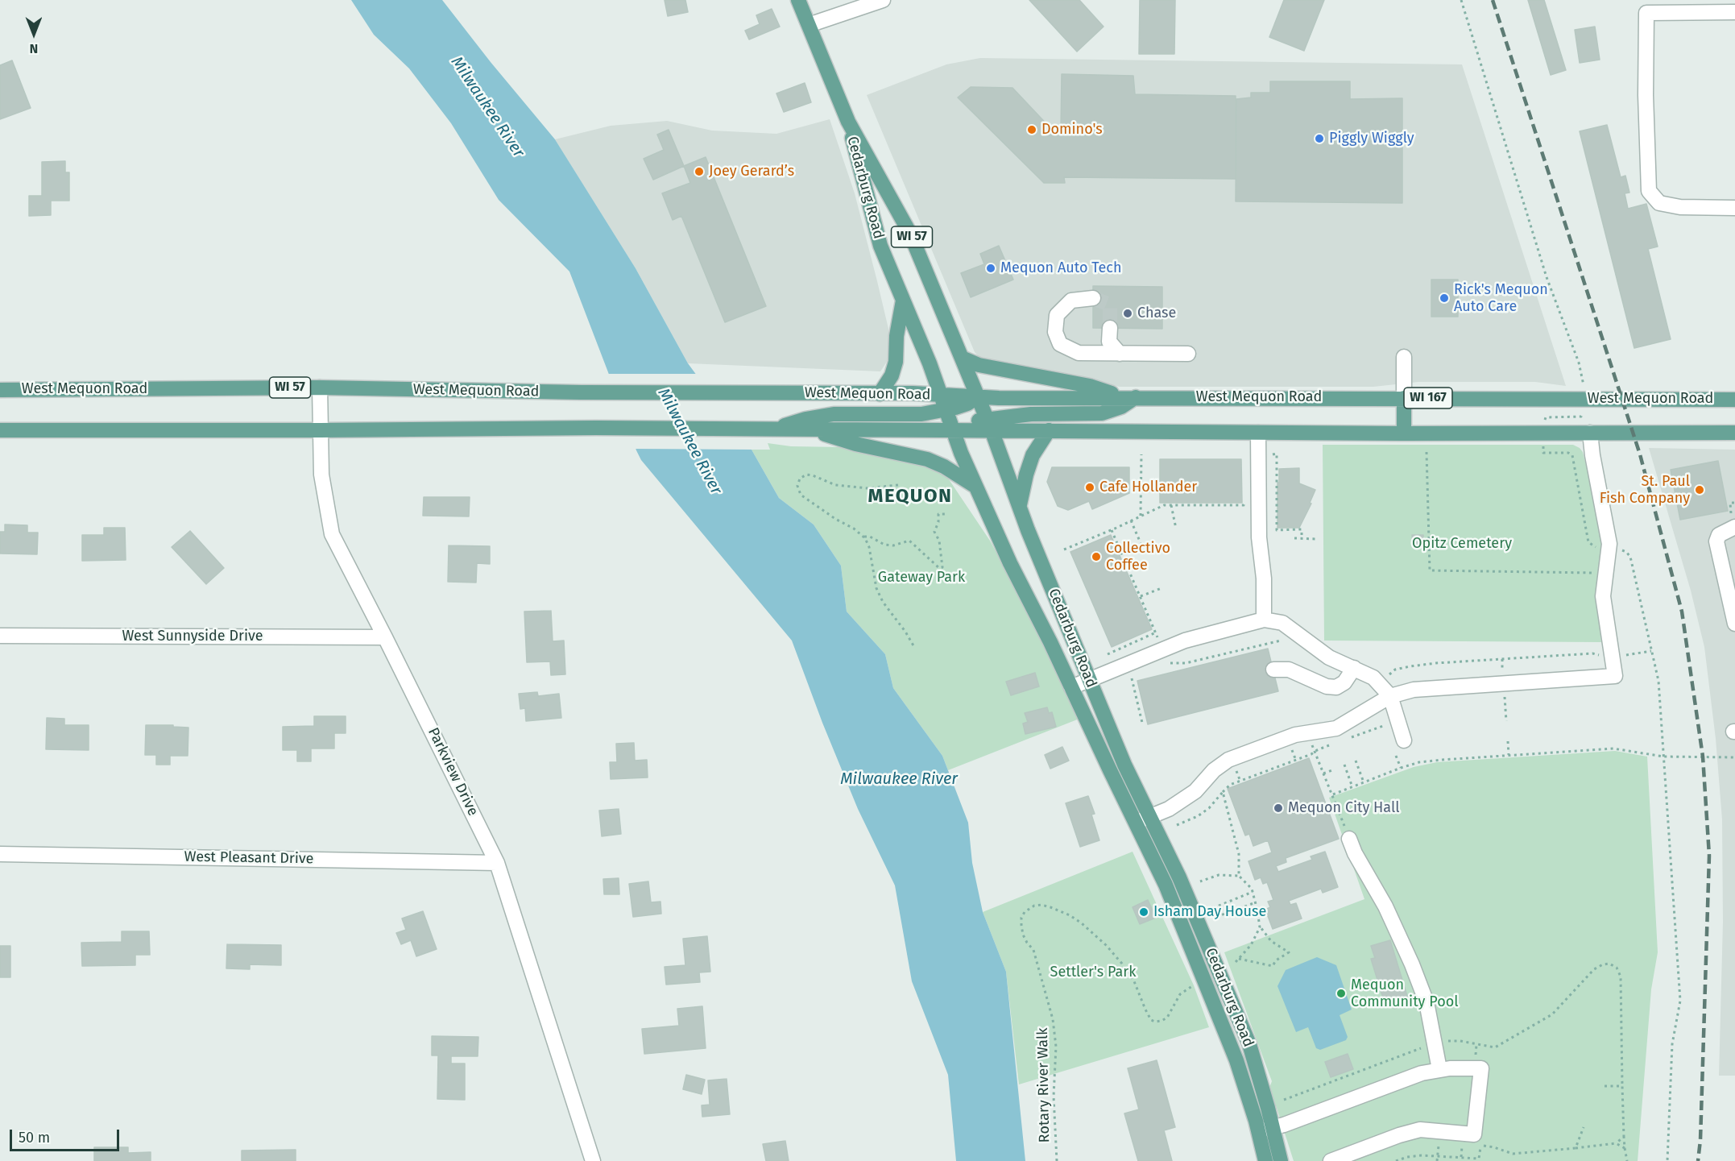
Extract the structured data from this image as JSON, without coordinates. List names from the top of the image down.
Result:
{
  "streets": {
    "main road": [
      "Cedarburg Road",
      "WI 57",
      "West Mequon Road",
      "WI 167"
    ],
    "street": ["West Sunnyside Drive", "Parkview Drive", "West Pleasant Drive"],
    "path": ["Rotary River Walk"]
  },
  "crossings": [
    ["Cedarburg Road", "West Mequon Road"],
    ["West Mequon Road", "Parkview Drive"],
    ["West Sunnyside Drive", "Parkview Drive"],
    ["Parkview Drive", "West Pleasant Drive"]
  ],
  "districts": ["MEQUON"],
  "water": ["Milwaukee River"],
  "parks": ["Opitz Cemetery", "Gateway Park", "Settler's Park"],
  "places": [
    "Domino's",
    "Piggly Wiggly",
    "Joey Gerard’s",
    "Mequon Auto Tech",
    "Rick's Mequon Auto Care",
    "Chase",
    "Cafe Hollander",
    "St. Paul Fish Company",
    "Collectivo Coffee",
    "Mequon City Hall",
    "Isham Day House",
    "Mequon Community Pool"
  ],
  "scale_bar": "50 m",
  "north": "bottom"
}
